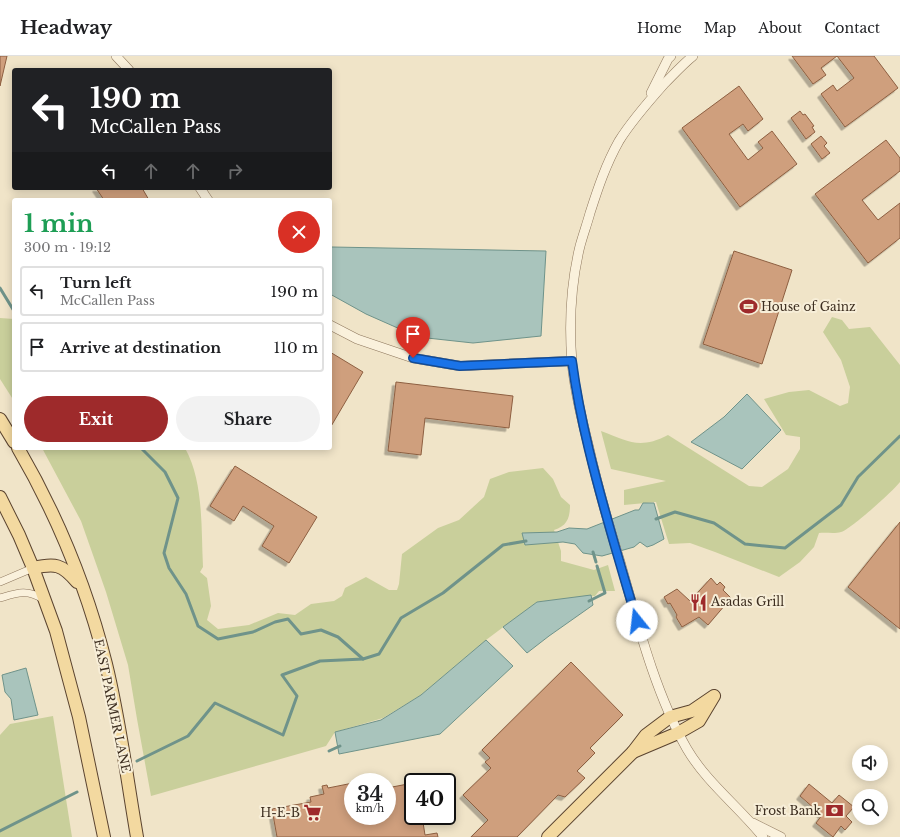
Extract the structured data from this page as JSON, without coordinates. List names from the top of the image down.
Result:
{
  "streets": {
    "main road": ["EAST PARMER LANE"]
  },
  "places": {
    "sports": ["House of Gainz"],
    "restaurant": ["Asadas Grill"],
    "bank": ["Frost Bank"],
    "supermarket": ["H-E-B"]
  },
  "page": {
    "header": "Headway",
    "nav": [
      "Home",
      "Map",
      "About",
      "Contact"
    ],
    "turn": ["190 m", "McCallen Pass"],
    "heading": ["1 min", "300 m · 19:12"],
    "list": [
      {
        "name": "Turn left",
        "note": "McCallen Pass",
        "value": "190 m"
      },
      {
        "name": "Arrive at destination",
        "value": "110 m"
      }
    ],
    "buttons": ["Exit", "Share"],
    "speed": "34 km/h",
    "limit": "40"
  }
}
